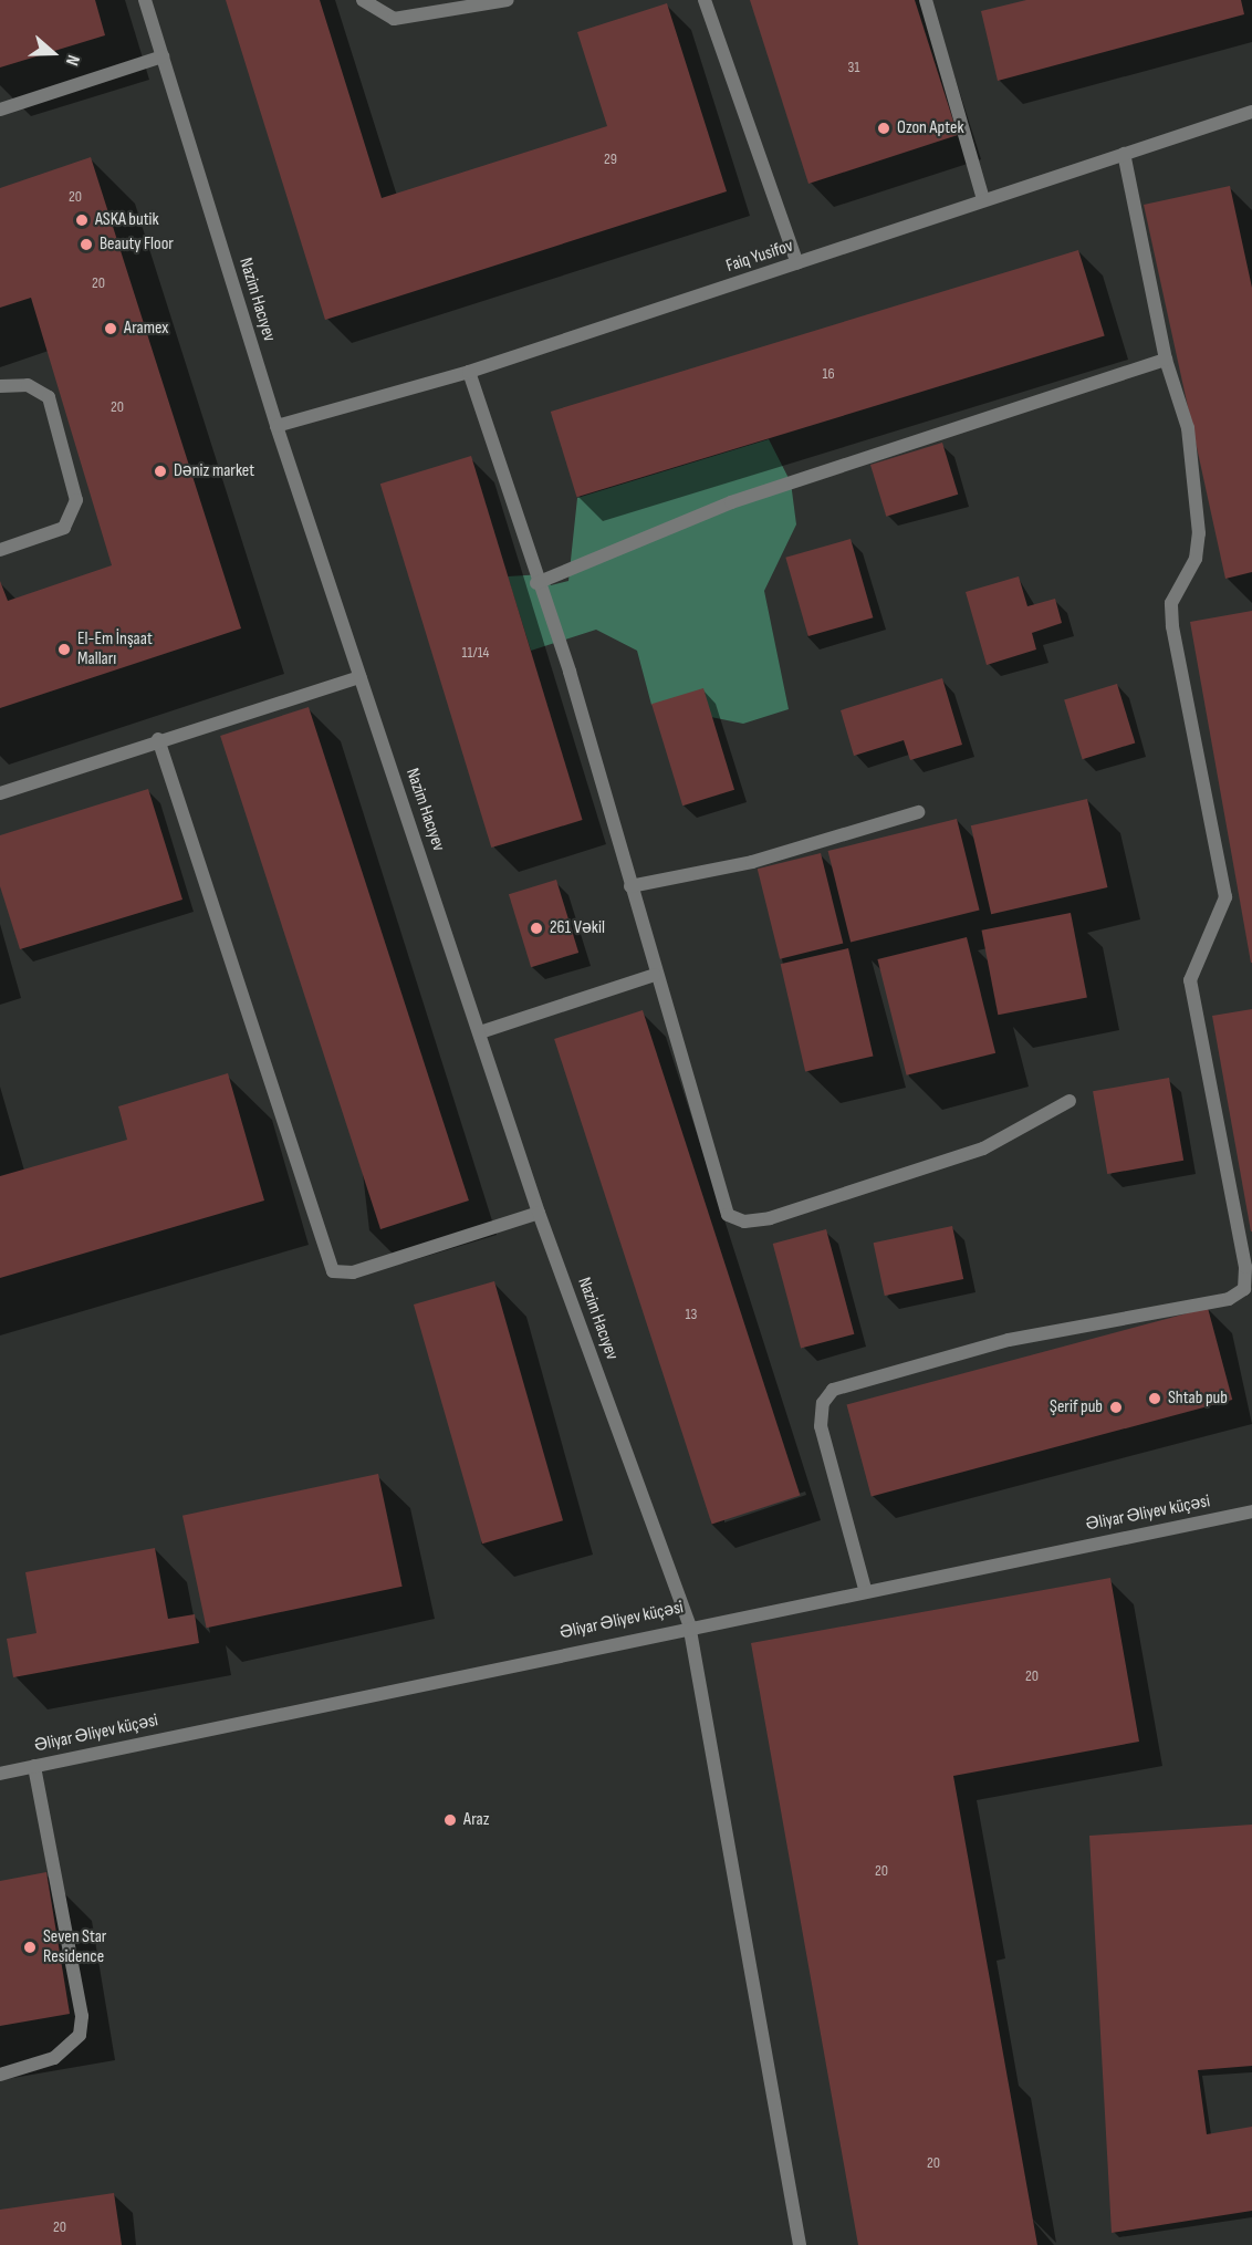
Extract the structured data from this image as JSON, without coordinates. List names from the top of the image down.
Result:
{
  "streets": {
    "street": ["Faiq Yusifov", "Nazim Hacıyev", "Əliyar Əliyev küçəsi"]
  },
  "crossings": [
    ["Faiq Yusifov", "Nazim Hacıyev"],
    ["Nazim Hacıyev", "Əliyar Əliyev küçəsi"]
  ],
  "places": [
    "Ozon Aptek",
    "ASKA butik",
    "Beauty Floor",
    "Aramex",
    "Dəniz market",
    "El-Em İnşaat Malları",
    "261 Vəkil",
    "Shtab pub",
    "Şerif pub",
    "Araz",
    "Seven Star Residence"
  ],
  "house_numbers": [
    "31",
    "29",
    "20",
    "20",
    "16",
    "20",
    "11/14",
    "13",
    "20",
    "20",
    "20",
    "20"
  ],
  "north": "right"
}
